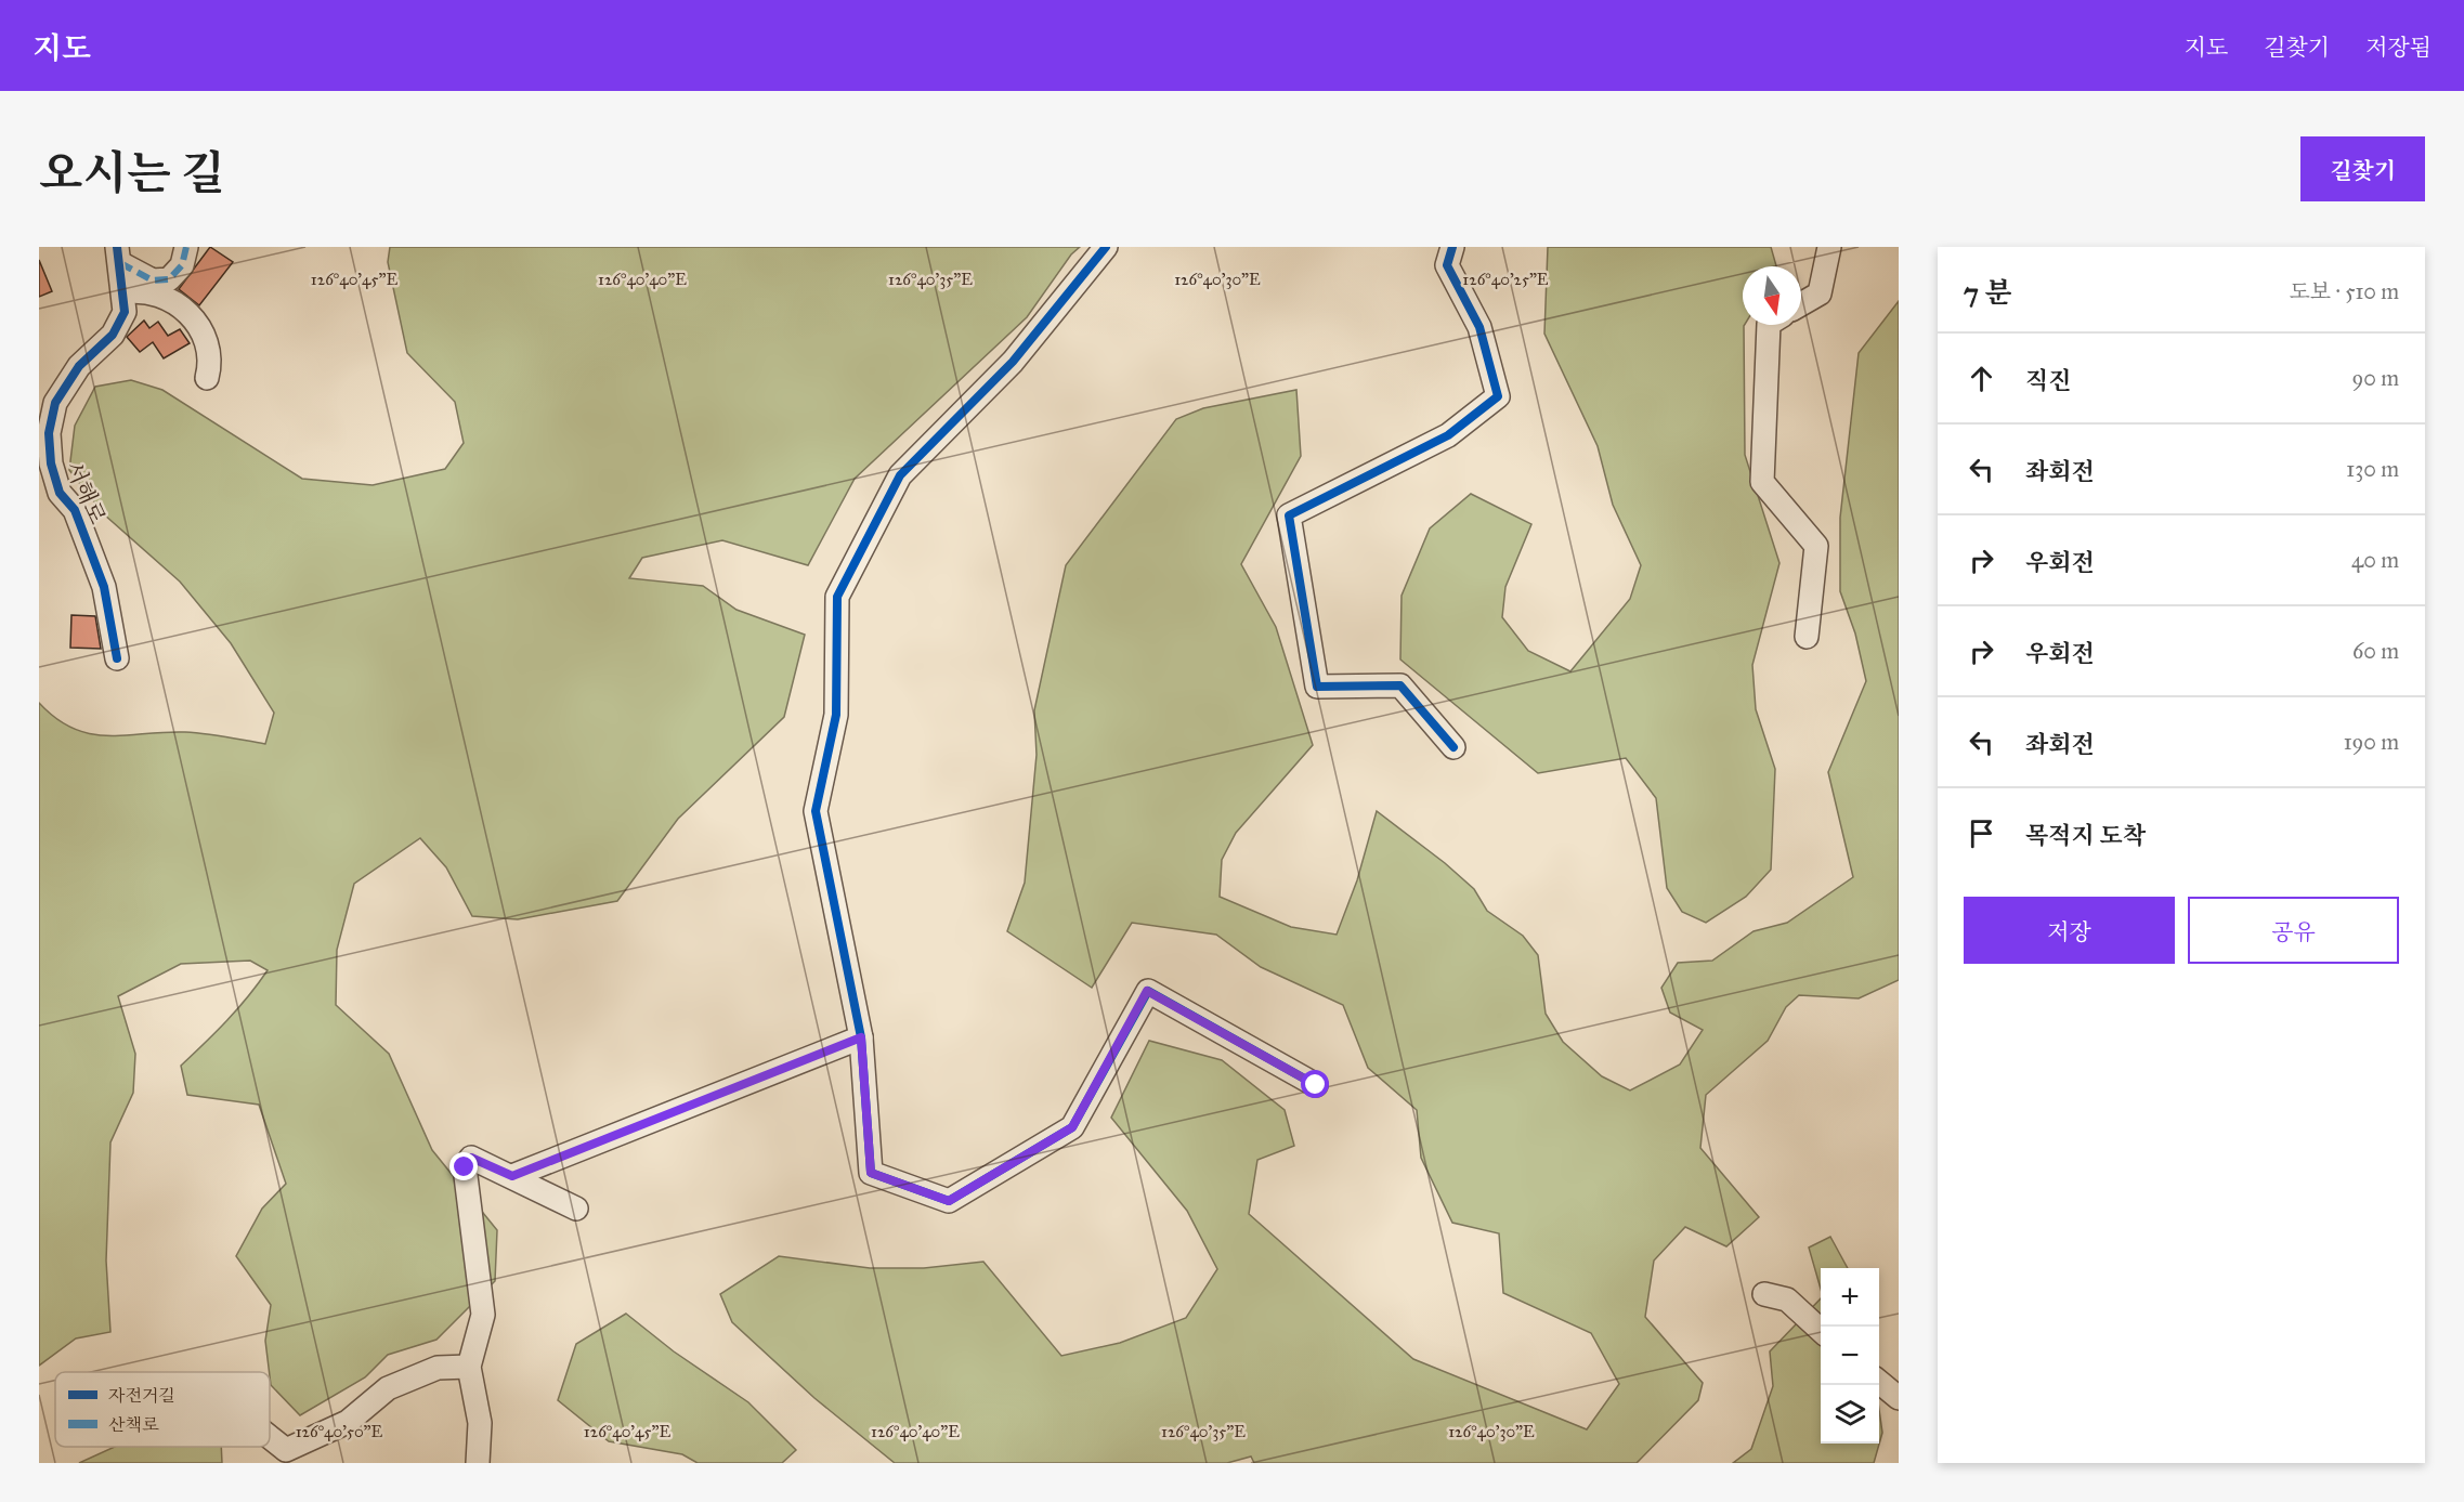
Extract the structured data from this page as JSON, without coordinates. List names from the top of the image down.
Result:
{
  "streets": {
    "street": ["서해로"]
  },
  "legend": ["자전거길", "산책로"],
  "north": "bottom",
  "page": {
    "header": "지도",
    "nav": ["지도", "길찾기", "저장됨"],
    "title": "오시는 길",
    "buttons": [
      "길찾기",
      ["저장", "공유"]
    ],
    "heading": ["7 분", "도보 · 510 m"],
    "list": [
      ["직진", "90 m"],
      ["좌회전", "130 m"],
      ["우회전", "40 m"],
      ["우회전", "60 m"],
      ["좌회전", "190 m"],
      "목적지 도착"
    ],
    "map_buttons": ["+", "−"]
  },
  "coordinates": [
    "126°40'45\"E",
    "126°40'40\"E",
    "126°40'35\"E",
    "126°40'30\"E",
    "126°40'25\"E",
    "126°40'50\"E"
  ]
}
